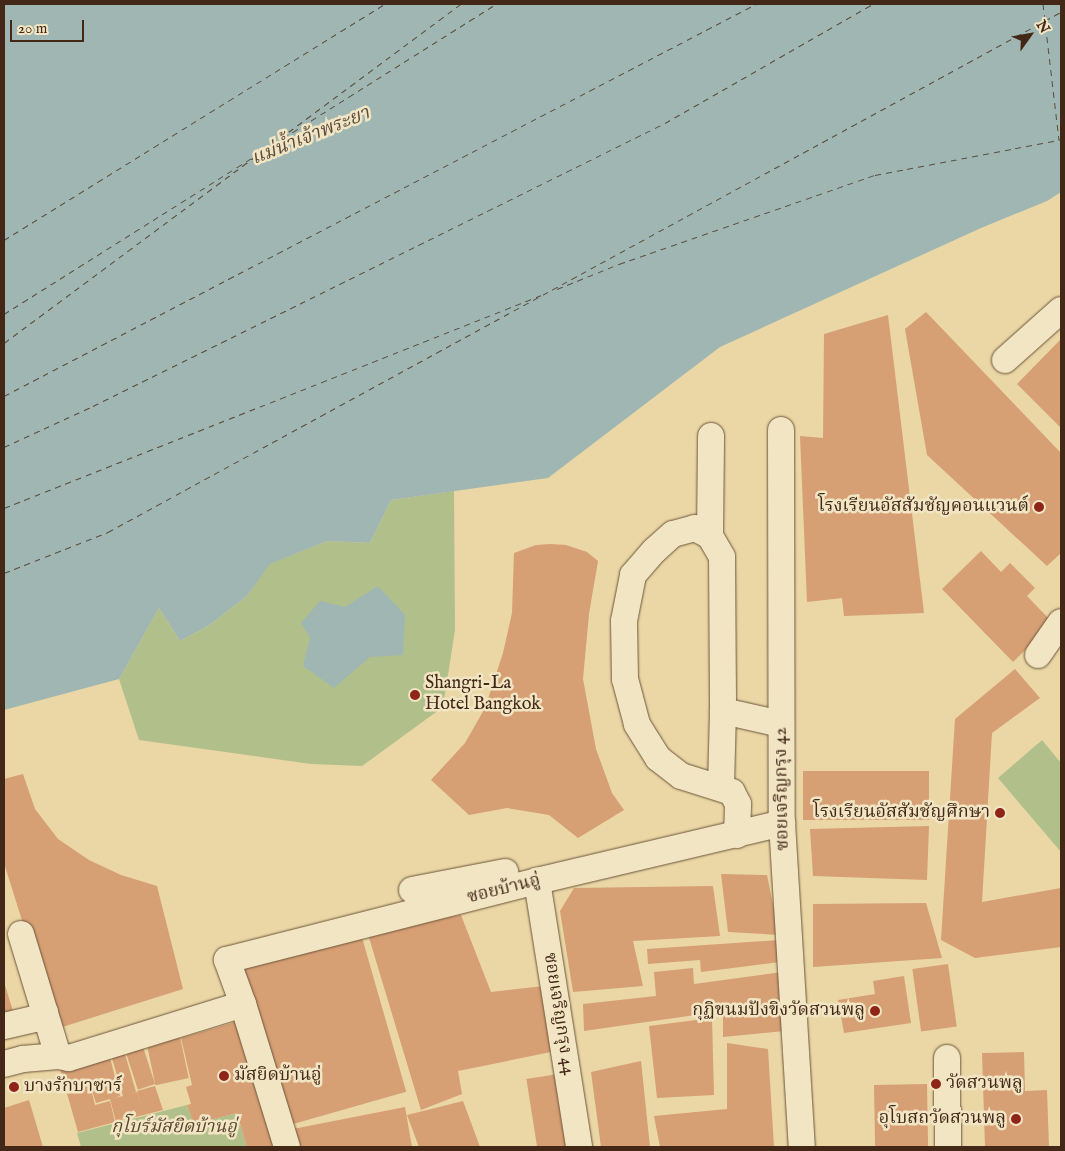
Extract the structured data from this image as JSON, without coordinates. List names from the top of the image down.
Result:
{
  "streets": {
    "street": ["ซอยเจริญกรุง 42", "ซอยบ้านอู่", "ซอยเจริญกรุง 44"]
  },
  "crossings": [
    ["ซอยเจริญกรุง 42", "ซอยบ้านอู่"],
    ["ซอยบ้านอู่", "ซอยเจริญกรุง 44"]
  ],
  "water": ["แม่น้ำเจ้าพระยา"],
  "parks": ["กุโบร์มัสยิดบ้านอู่"],
  "places": [
    "โรงเรียนอัสสัมชัญคอนแวนต์",
    "Shangri-La Hotel Bangkok",
    "โรงเรียนอัสสัมชัญศึกษา",
    "กุฏิขนมปังขิงวัดสวนพลู",
    "มัสยิดบ้านอู่",
    "วัดสวนพลู",
    "บางรักบาซาร์",
    "อุโบสถวัดสวนพลู"
  ],
  "scale_bar": "20 m",
  "north": "top right"
}
